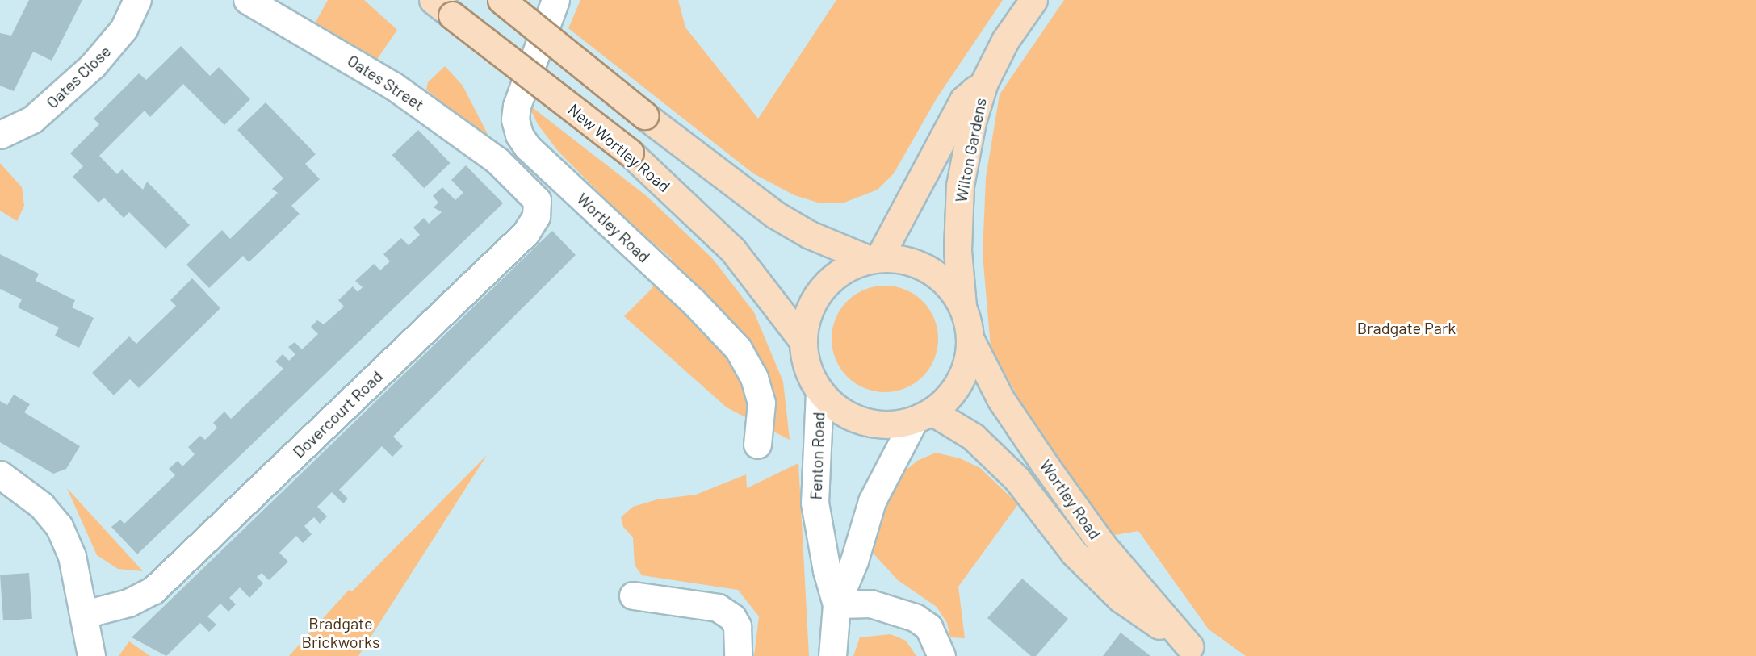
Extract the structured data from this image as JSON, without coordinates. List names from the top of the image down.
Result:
{
  "streets": {
    "main road": ["New Wortley Road", "Wilton Gardens", "Wortley Road"],
    "street": [
      "Oates Close",
      "Oates Street",
      "Dovercourt Road",
      "Fenton Road"
    ]
  },
  "crossings": [
    ["Oates Street", "Dovercourt Road"],
    ["New Wortley Road", "Wilton Gardens"],
    ["New Wortley Road", "Wortley Road"],
    ["New Wortley Road", "Fenton Road"],
    ["Wilton Gardens", "Wortley Road"],
    ["Wilton Gardens", "Fenton Road"],
    ["Wortley Road", "Fenton Road"]
  ],
  "parks": ["Bradgate Park", "Bradgate Brickworks"]
}
